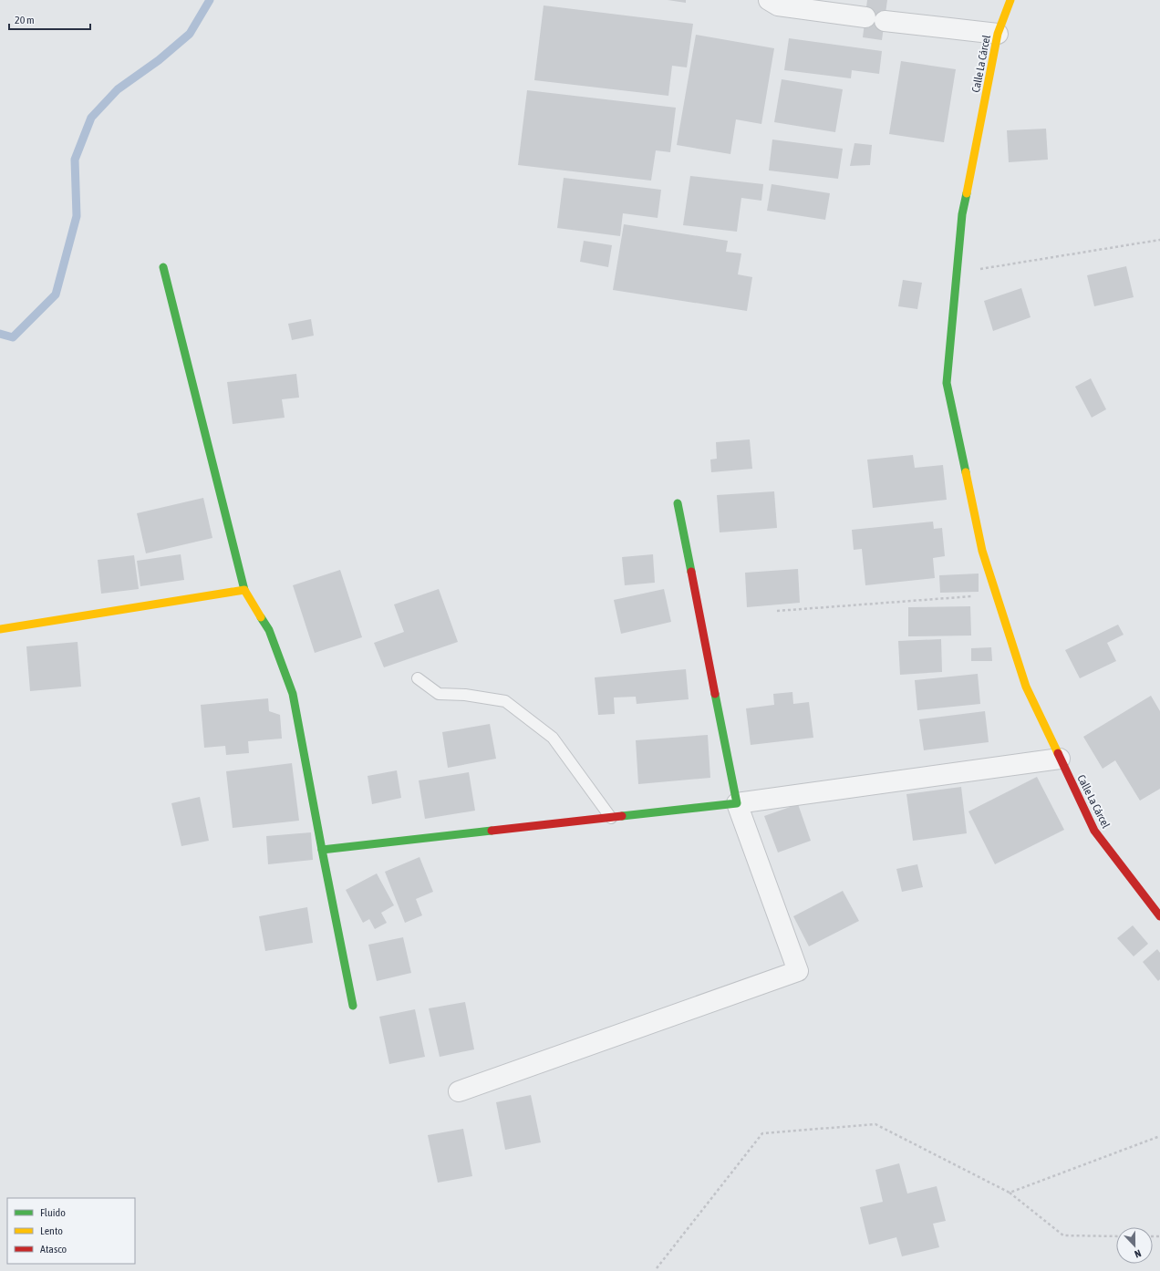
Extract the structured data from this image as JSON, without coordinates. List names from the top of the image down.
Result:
{
  "streets": {
    "street": ["Calle La Cárcel"]
  },
  "legend": ["Fluido", "Lento", "Atasco"],
  "scale_bar": "20 m",
  "north": "bottom"
}
